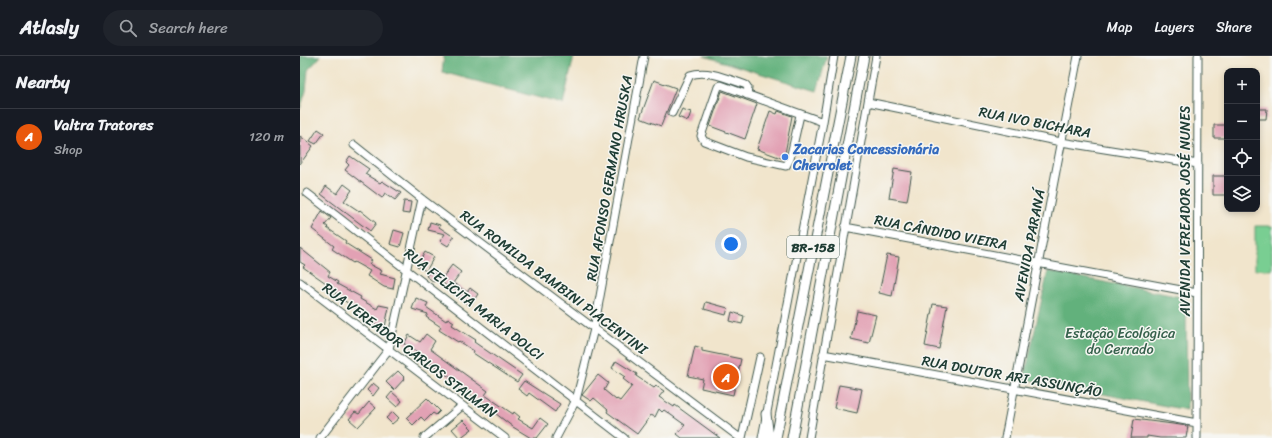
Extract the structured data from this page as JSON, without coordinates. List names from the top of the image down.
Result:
{
  "streets": {
    "main road": ["BR-158"],
    "street": [
      "RUA IVO BICHARA",
      "RUA AFONSO GERMANO HRUSKA",
      "AVENIDA VEREADOR JOSÉ NUNES",
      "RUA CÂNDIDO VIEIRA",
      "AVENIDA PARANÁ",
      "RUA ROMILDA BAMBINI PIACENTINI",
      "RUA FELICITA MARIA DOLCI",
      "RUA VEREADOR CARLOS STALMAN",
      "RUA DOUTOR ARI ASSUNÇÃO"
    ]
  },
  "crossings": [
    ["RUA IVO BICHARA", "AVENIDA VEREADOR JOSÉ NUNES"],
    ["RUA IVO BICHARA", "AVENIDA PARANÁ"],
    ["RUA AFONSO GERMANO HRUSKA", "RUA ROMILDA BAMBINI PIACENTINI"],
    ["RUA AFONSO GERMANO HRUSKA", "RUA FELICITA MARIA DOLCI"],
    ["AVENIDA VEREADOR JOSÉ NUNES", "RUA CÂNDIDO VIEIRA"],
    ["AVENIDA VEREADOR JOSÉ NUNES", "RUA DOUTOR ARI ASSUNÇÃO"],
    ["RUA CÂNDIDO VIEIRA", "AVENIDA PARANÁ"],
    ["AVENIDA PARANÁ", "RUA DOUTOR ARI ASSUNÇÃO"]
  ],
  "parks": ["Estação Ecológica do Cerrado"],
  "places": ["Zacarias Concessionária Chevrolet"],
  "page": {
    "header": "Atlasly",
    "search": "Search here",
    "nav": ["Map", "Layers", "Share"],
    "heading": "Nearby",
    "map_buttons": ["+", "−"],
    "list": [
      {
        "mark": "A",
        "name": "Valtra Tratores",
        "note": "Shop",
        "value": "120 m"
      }
    ],
    "pins": "A"
  }
}
